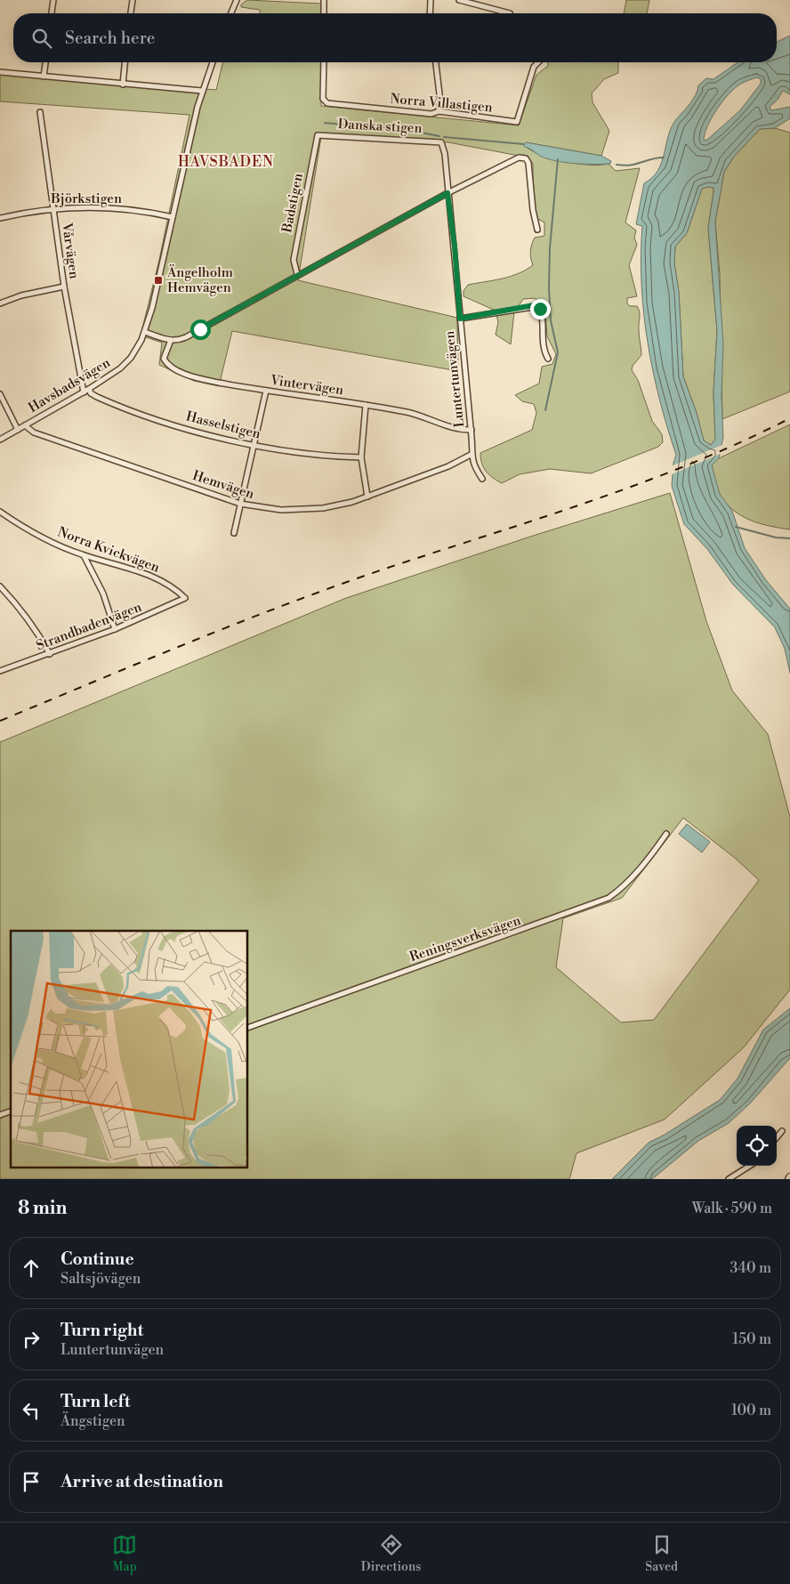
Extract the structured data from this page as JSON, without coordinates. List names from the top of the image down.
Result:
{
  "streets": {
    "street": [
      "Norra Villastigen",
      "Danska stigen",
      "Björkstigen",
      "Badstigen",
      "Vårvägen",
      "Luntertunvägen",
      "Havsbadsvägen",
      "Vintervägen",
      "Hasselstigen",
      "Hemvägen",
      "Norra Kvickvägen",
      "Strandbadenvägen",
      "Reningsverksvägen"
    ]
  },
  "crossings": [
    ["Danska stigen", "Badstigen"],
    ["Danska stigen", "Luntertunvägen"],
    ["Björkstigen", "Vårvägen"],
    ["Björkstigen", "Havsbadsvägen"],
    ["Vårvägen", "Havsbadsvägen"],
    ["Luntertunvägen", "Vintervägen"],
    ["Luntertunvägen", "Hemvägen"],
    ["Havsbadsvägen", "Hasselstigen"],
    ["Havsbadsvägen", "Hemvägen"],
    ["Norra Kvickvägen", "Strandbadenvägen"]
  ],
  "districts": ["HAVSBADEN"],
  "places": {
    "transit": ["Ängelholm Hemvägen"]
  },
  "page": {
    "search": "Search here",
    "heading": ["8 min", "Walk · 590 m"],
    "list": [
      ["Continue", "Saltsjövägen", "340 m"],
      ["Turn right", "Luntertunvägen", "150 m"],
      ["Turn left", "Ängstigen", "100 m"],
      "Arrive at destination"
    ],
    "nav": ["Map", "Directions", "Saved"]
  }
}
